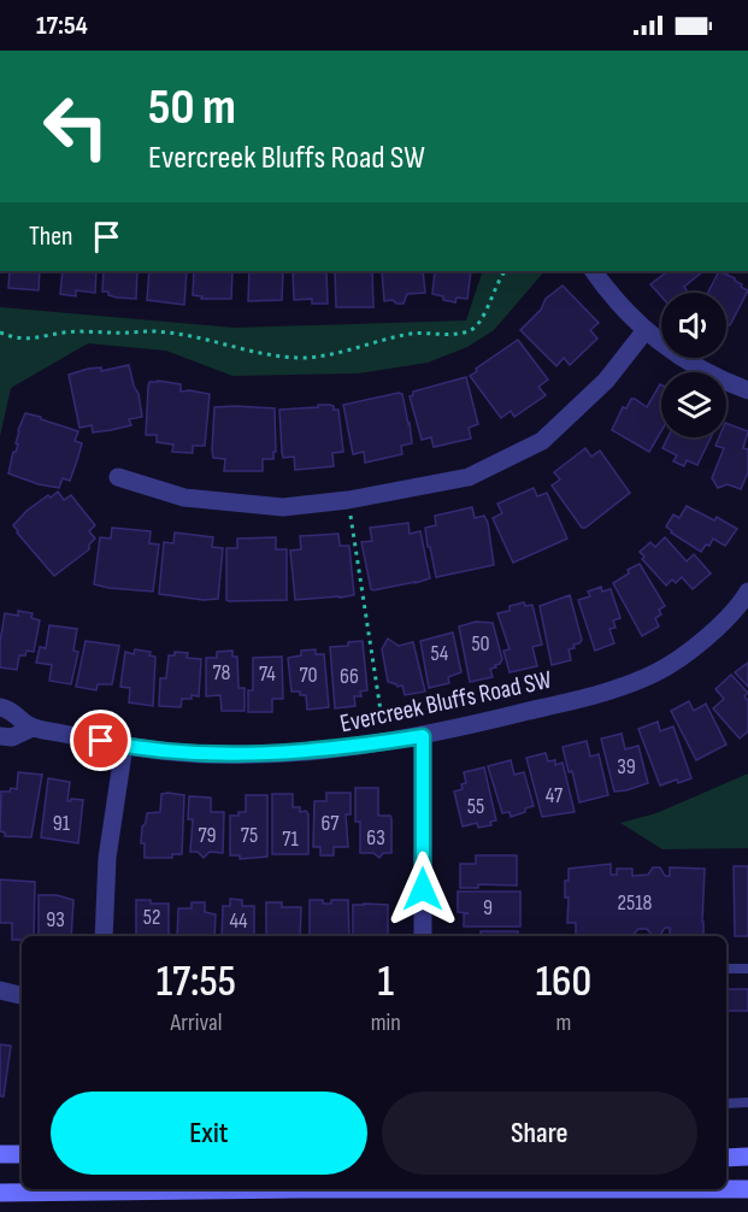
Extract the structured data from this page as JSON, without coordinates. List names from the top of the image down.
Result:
{
  "streets": {
    "street": ["Evercreek Bluffs Road SW"]
  },
  "house_numbers": [
    "50",
    "54",
    "78",
    "74",
    "70",
    "66",
    "39",
    "47",
    "55",
    "91",
    "67",
    "79",
    "75",
    "63",
    "71",
    "2518",
    "9",
    "52",
    "93",
    "44"
  ],
  "page": {
    "status": "17:54",
    "turn": ["50 m", "Evercreek Bluffs Road SW"],
    "then": "Then",
    "eta": [
      "17:55",
      "Arrival",
      "1",
      "min",
      "160",
      "m"
    ],
    "buttons": ["Exit", "Share"]
  }
}
